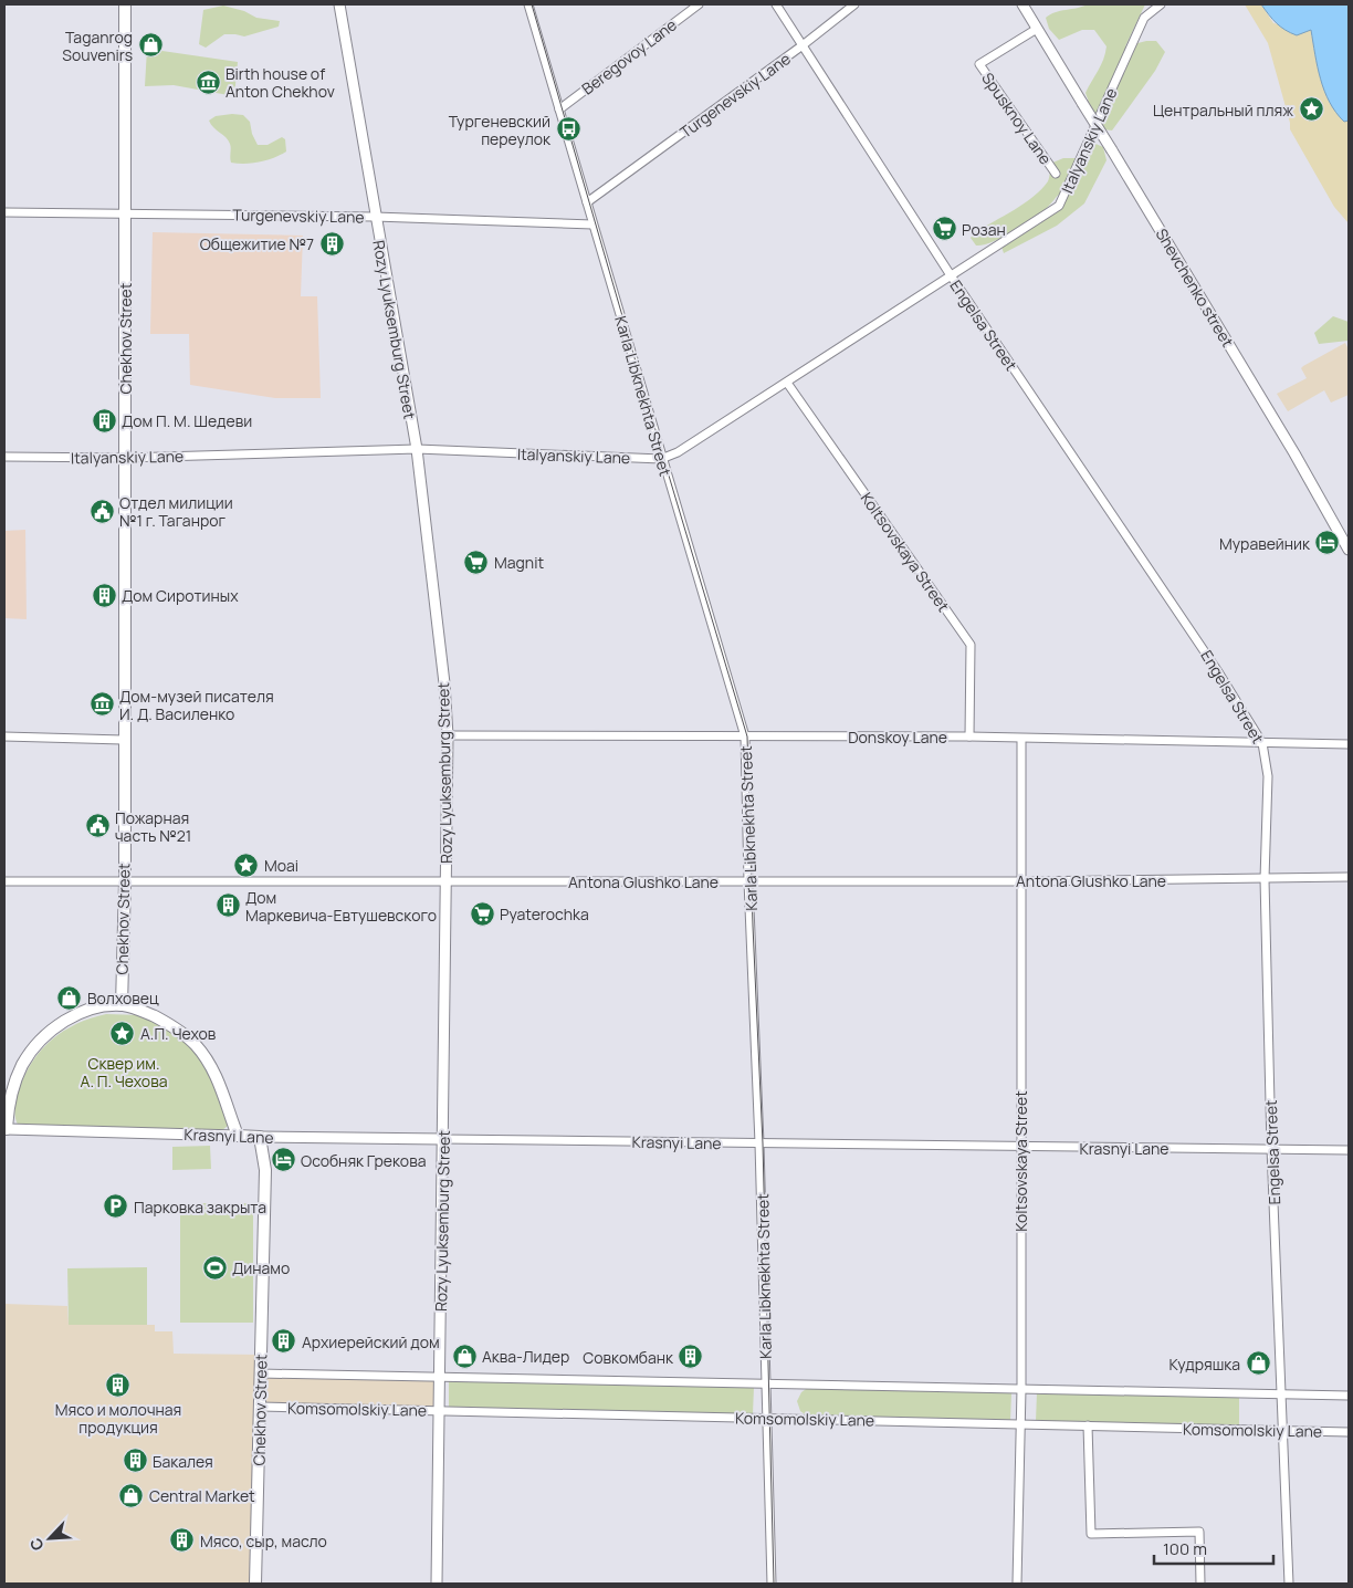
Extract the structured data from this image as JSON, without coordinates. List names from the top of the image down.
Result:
{
  "streets": {
    "main road": ["Chekhov Street", "Krasnyi Lane"],
    "street": [
      "Beregovoy Lane",
      "Turgenevskiy Lane",
      "Spusknoy Lane",
      "Italyanskiy Lane",
      "Shevchenko street",
      "Engelsa Street",
      "Rozy Lyuksemburg Street",
      "Karla Libknekhta Street",
      "Koltsovskaya Street",
      "Donskoy Lane",
      "Antona Glushko Lane",
      "Komsomolskiy Lane"
    ]
  },
  "crossings": [
    ["Beregovoy Lane", "Karla Libknekhta Street"],
    ["Turgenevskiy Lane", "Engelsa Street"],
    ["Turgenevskiy Lane", "Rozy Lyuksemburg Street"],
    ["Turgenevskiy Lane", "Chekhov Street"],
    ["Turgenevskiy Lane", "Karla Libknekhta Street"],
    ["Spusknoy Lane", "Shevchenko street"],
    ["Italyanskiy Lane", "Engelsa Street"],
    ["Italyanskiy Lane", "Rozy Lyuksemburg Street"],
    ["Italyanskiy Lane", "Chekhov Street"],
    ["Italyanskiy Lane", "Karla Libknekhta Street"],
    ["Italyanskiy Lane", "Koltsovskaya Street"],
    ["Engelsa Street", "Donskoy Lane"],
    ["Engelsa Street", "Antona Glushko Lane"],
    ["Engelsa Street", "Krasnyi Lane"],
    ["Engelsa Street", "Komsomolskiy Lane"],
    ["Rozy Lyuksemburg Street", "Donskoy Lane"],
    ["Rozy Lyuksemburg Street", "Antona Glushko Lane"],
    ["Rozy Lyuksemburg Street", "Krasnyi Lane"],
    ["Rozy Lyuksemburg Street", "Komsomolskiy Lane"],
    ["Chekhov Street", "Antona Glushko Lane"],
    ["Chekhov Street", "Krasnyi Lane"],
    ["Chekhov Street", "Komsomolskiy Lane"],
    ["Karla Libknekhta Street", "Donskoy Lane"],
    ["Karla Libknekhta Street", "Antona Glushko Lane"],
    ["Karla Libknekhta Street", "Krasnyi Lane"],
    ["Karla Libknekhta Street", "Komsomolskiy Lane"],
    ["Koltsovskaya Street", "Donskoy Lane"],
    ["Koltsovskaya Street", "Antona Glushko Lane"],
    ["Koltsovskaya Street", "Krasnyi Lane"],
    ["Koltsovskaya Street", "Komsomolskiy Lane"]
  ],
  "parks": ["Сквер им. А. П. Чехова"],
  "places": {
    "shop": [
      "Taganrog Souvenirs",
      "Волховец",
      "Аква-Лидер",
      "Кудряшка",
      "Central Market"
    ],
    "museum": ["Birth house of Anton Chekhov", "Дом-музей писателя И. Д. Василенко"],
    "place": ["Центральный пляж", "Moai", "А.П. Чехов"],
    "bus stop": ["Тургеневский переулок"],
    "supermarket": ["Розан", "Magnit", "Pyaterochka"],
    "building": [
      "Общежитие №7",
      "Дом П. М. Шедеви",
      "Дом Сиротиных",
      "Дом Маркевича-Евтушевского",
      "Архиерейский дом",
      "Совкомбанк",
      "Мясо и молочная продукция",
      "Бакалея",
      "Мясо, сыр, масло"
    ],
    "public building": ["Отдел милиции №1 г. Таганрог", "Пожарная часть №21"],
    "hotel": ["Муравейник", "Особняк Грекова"],
    "parking": ["Парковка закрыта"],
    "sports": ["Динамо"]
  },
  "scale_bar": "100 m",
  "north": "bottom left"
}
